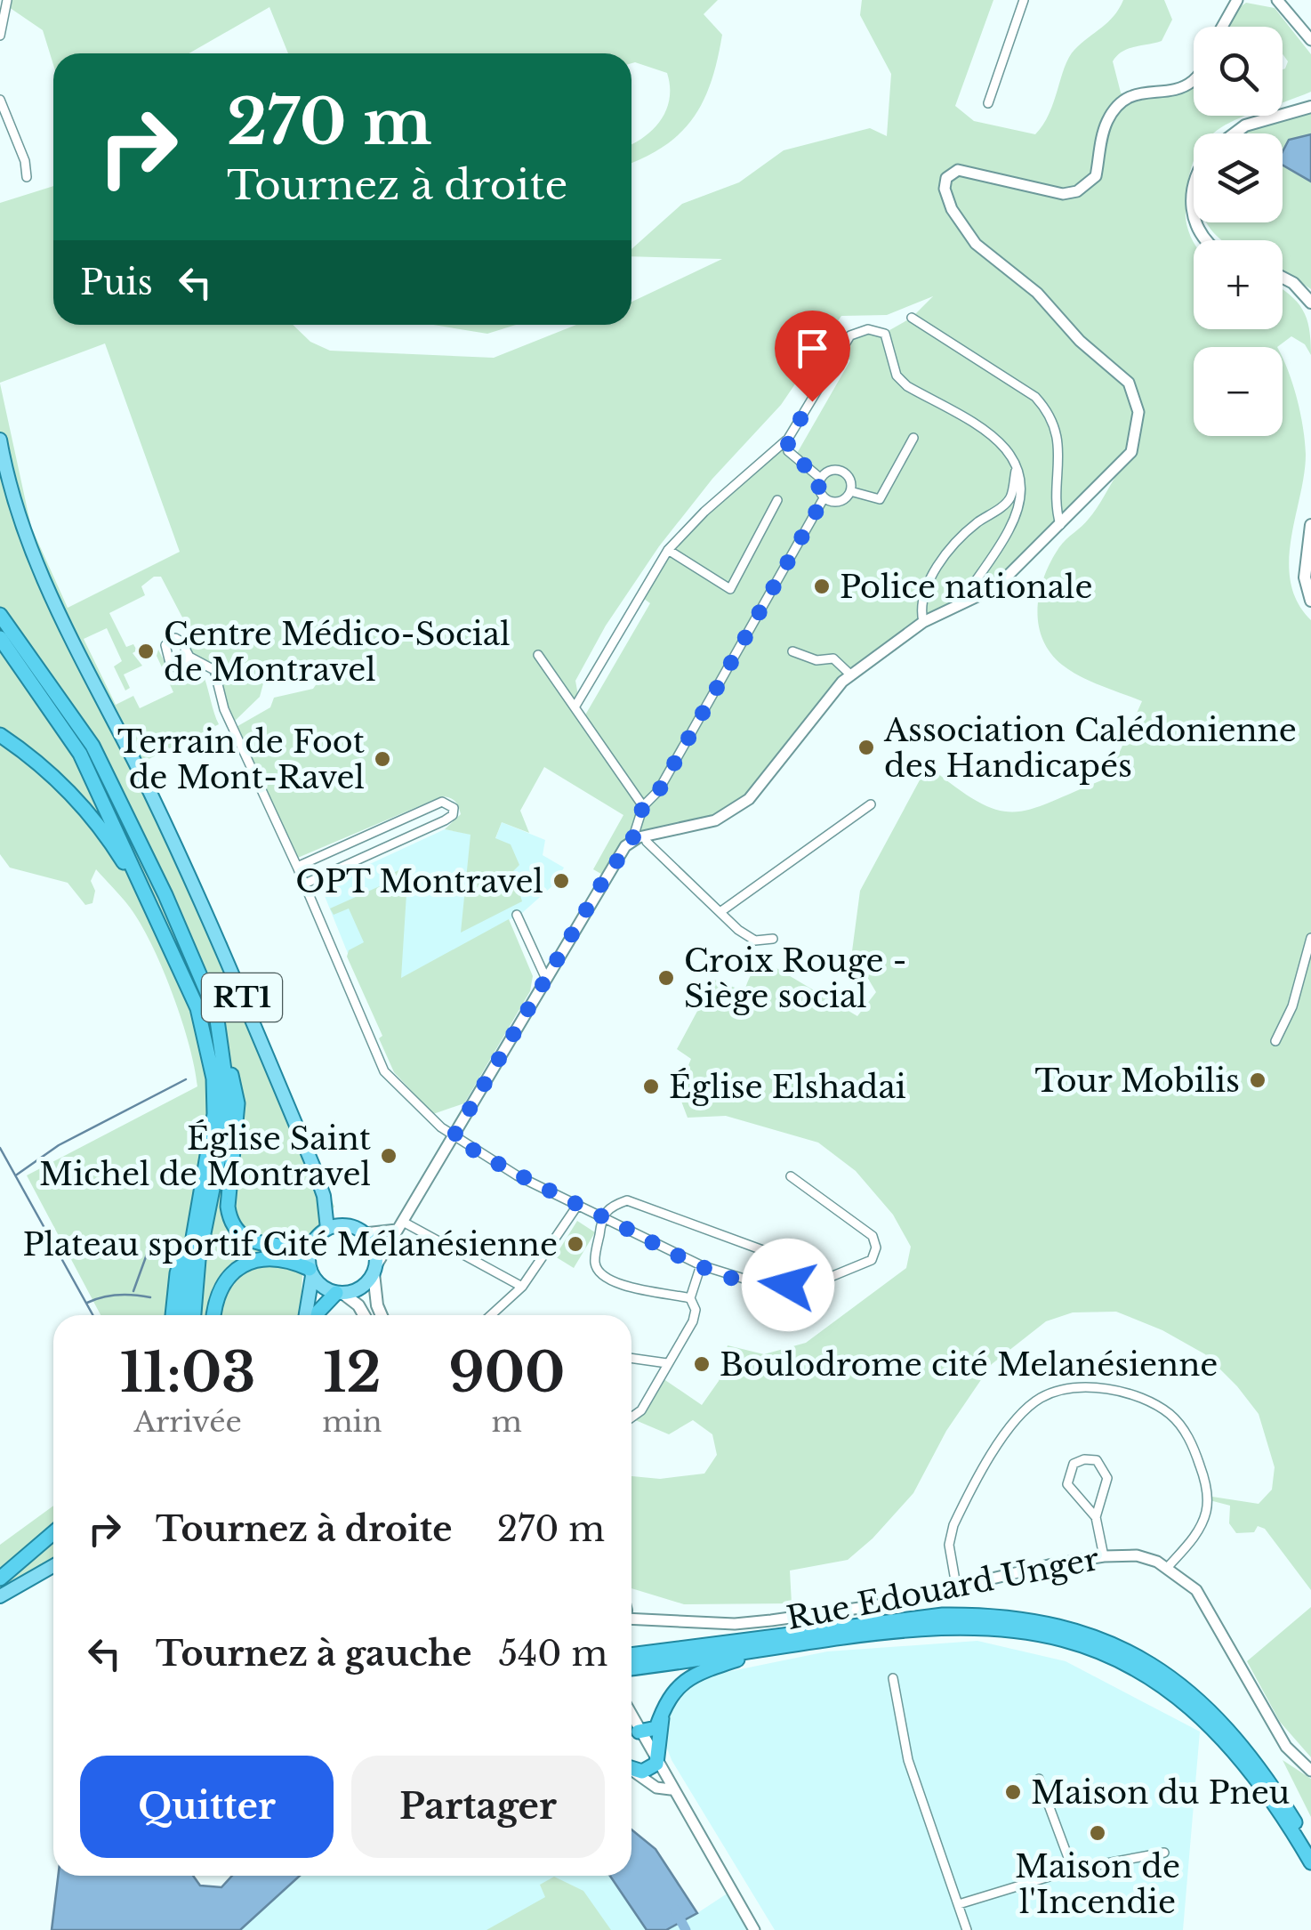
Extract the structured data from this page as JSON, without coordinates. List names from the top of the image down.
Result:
{
  "streets": {
    "main road": ["RT1"],
    "street": ["Rue Edouard Unger"]
  },
  "places": [
    "Police nationale",
    "Centre Médico-Social de Montravel",
    "Association Calédonienne des Handicapés",
    "Terrain de Foot de Mont-Ravel",
    "OPT Montravel",
    "Croix Rouge - Siège social",
    "Tour Mobilis",
    "Église Elshadai",
    "Église Saint Michel de Montravel",
    "Plateau sportif Cité Mélanésienne",
    "Boulodrome cité Melanésienne",
    "Maison du Pneu",
    "Maison de l'Incendie"
  ],
  "page": {
    "map_buttons": ["+", "−"],
    "turn": ["270 m", "Tournez à droite"],
    "then": "Puis",
    "eta": [
      "11:03",
      "Arrivée",
      "12",
      "min",
      "900",
      "m"
    ],
    "list": [
      {
        "name": "Tournez à droite",
        "value": "270 m"
      },
      {
        "name": "Tournez à gauche",
        "value": "540 m"
      }
    ],
    "buttons": ["Quitter", "Partager"]
  }
}
